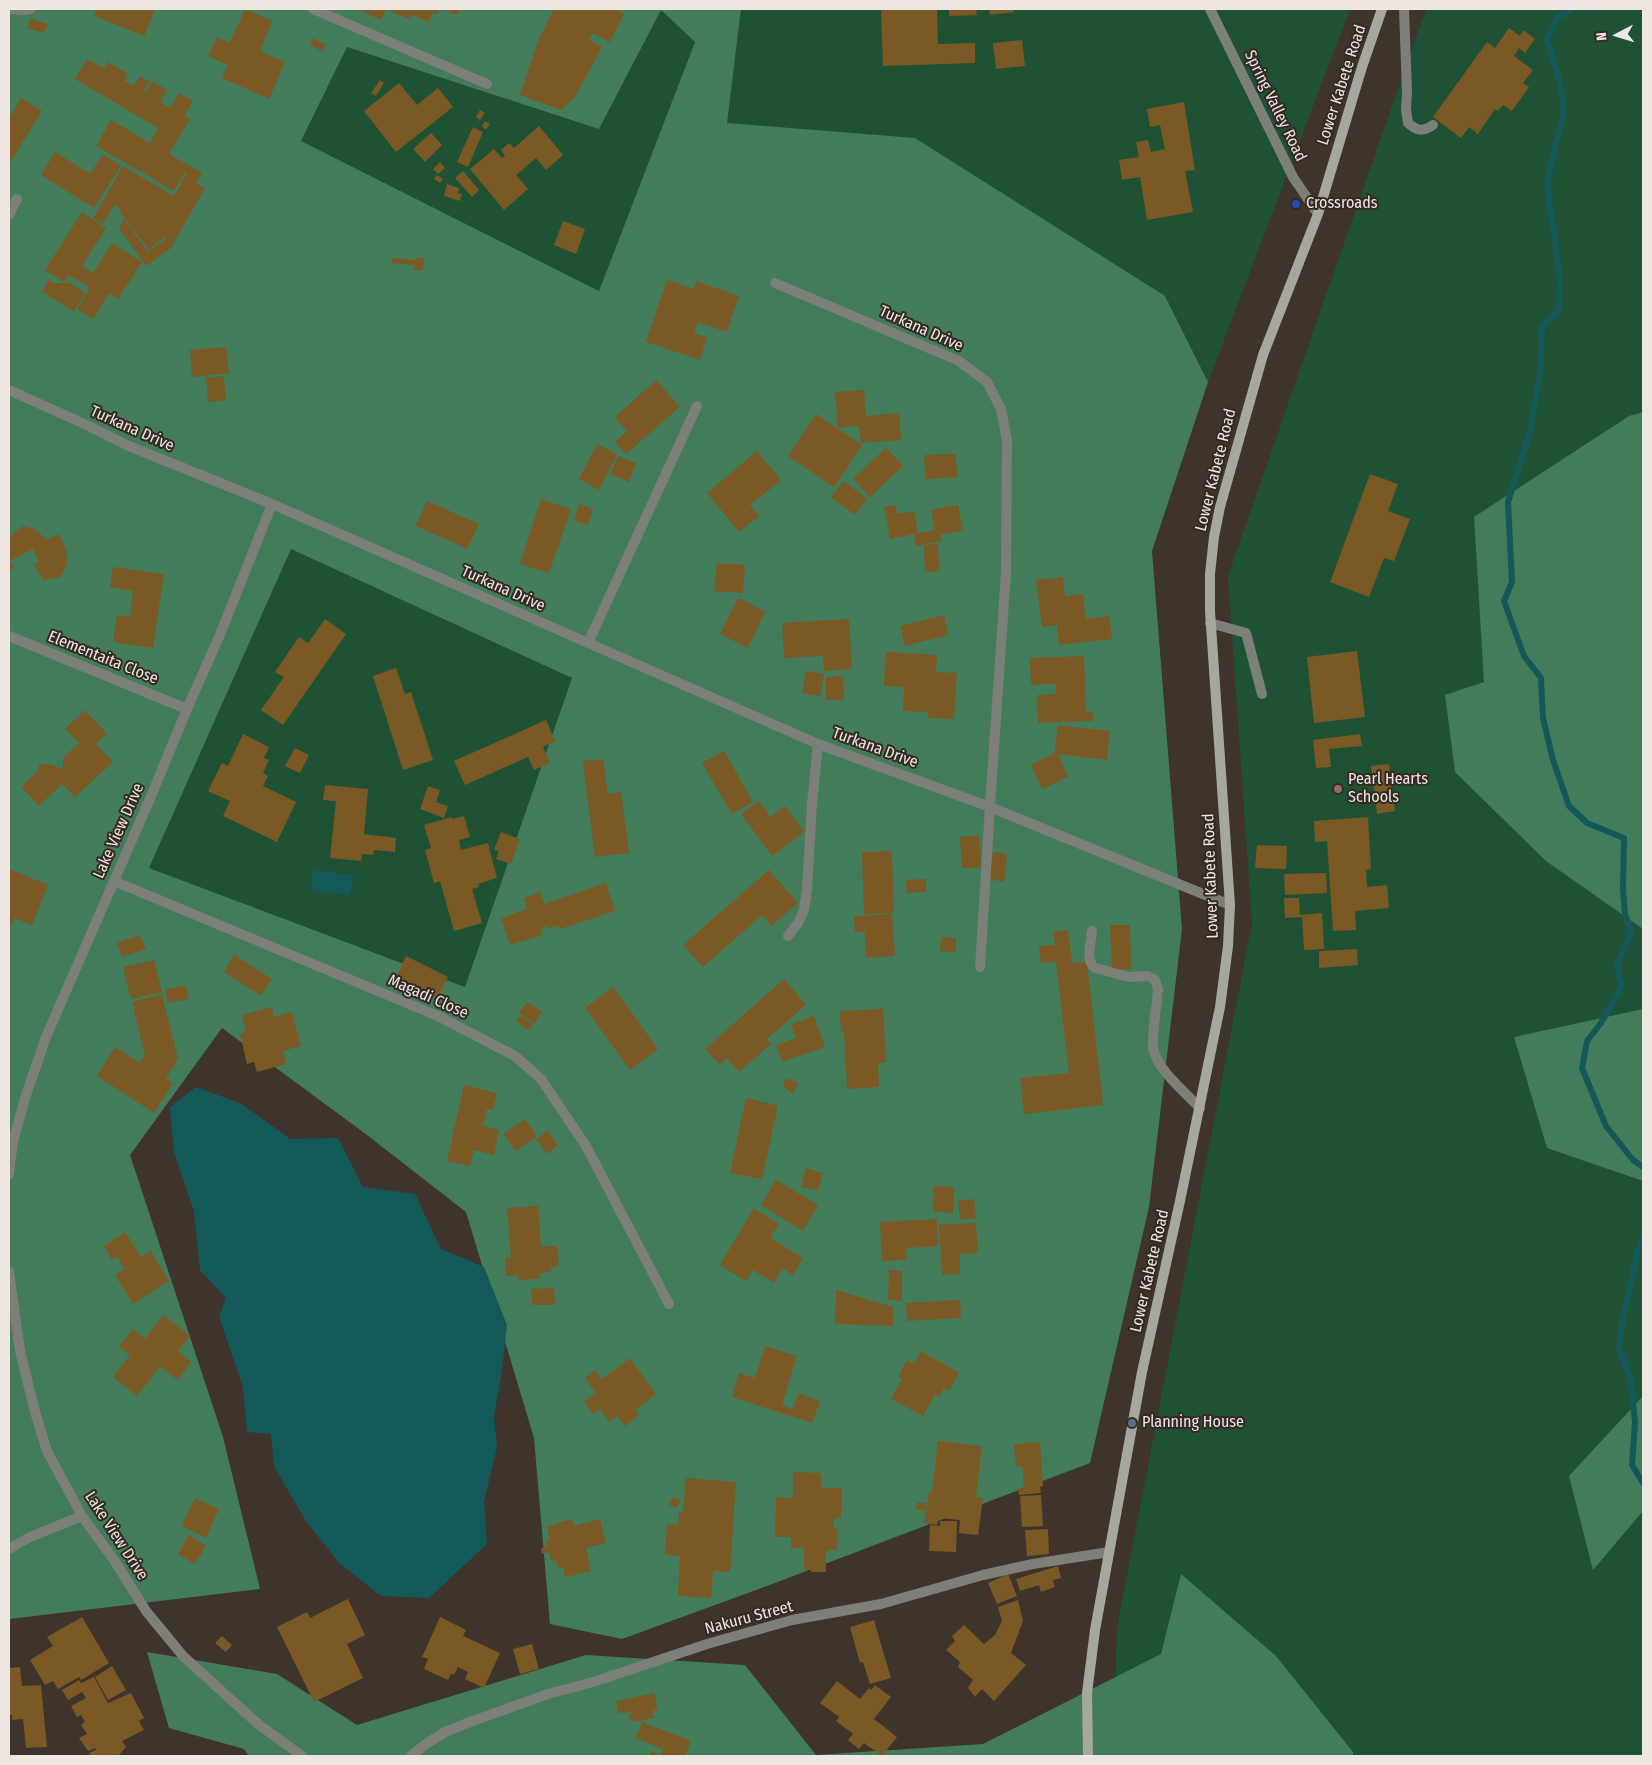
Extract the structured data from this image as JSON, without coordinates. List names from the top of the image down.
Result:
{
  "streets": {
    "main road": ["Lower Kabete Road"],
    "street": [
      "Spring Valley Road",
      "Turkana Drive",
      "Elementaita Close",
      "Lake View Drive",
      "Magadi Close",
      "Nakuru Street"
    ]
  },
  "crossings": [
    ["Lower Kabete Road", "Spring Valley Road"],
    ["Lower Kabete Road", "Turkana Drive"],
    ["Lower Kabete Road", "Nakuru Street"],
    ["Turkana Drive", "Lake View Drive"],
    ["Elementaita Close", "Lake View Drive"],
    ["Lake View Drive", "Magadi Close"]
  ],
  "places": ["Crossroads", "Pearl Hearts Schools", "Planning House"],
  "north": "left"
}
